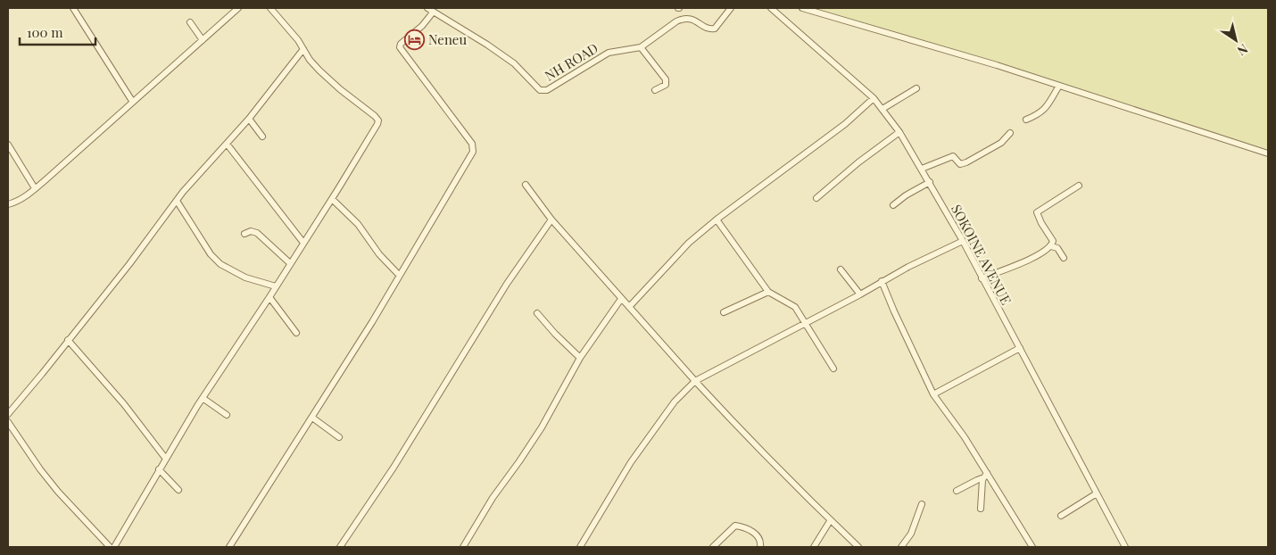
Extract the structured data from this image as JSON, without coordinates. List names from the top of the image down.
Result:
{
  "streets": {
    "street": ["NH ROAD", "SOKOINE AVENUE"]
  },
  "places": {
    "hotel": ["Neneu"]
  },
  "scale_bar": "100 m",
  "north": "bottom right"
}
